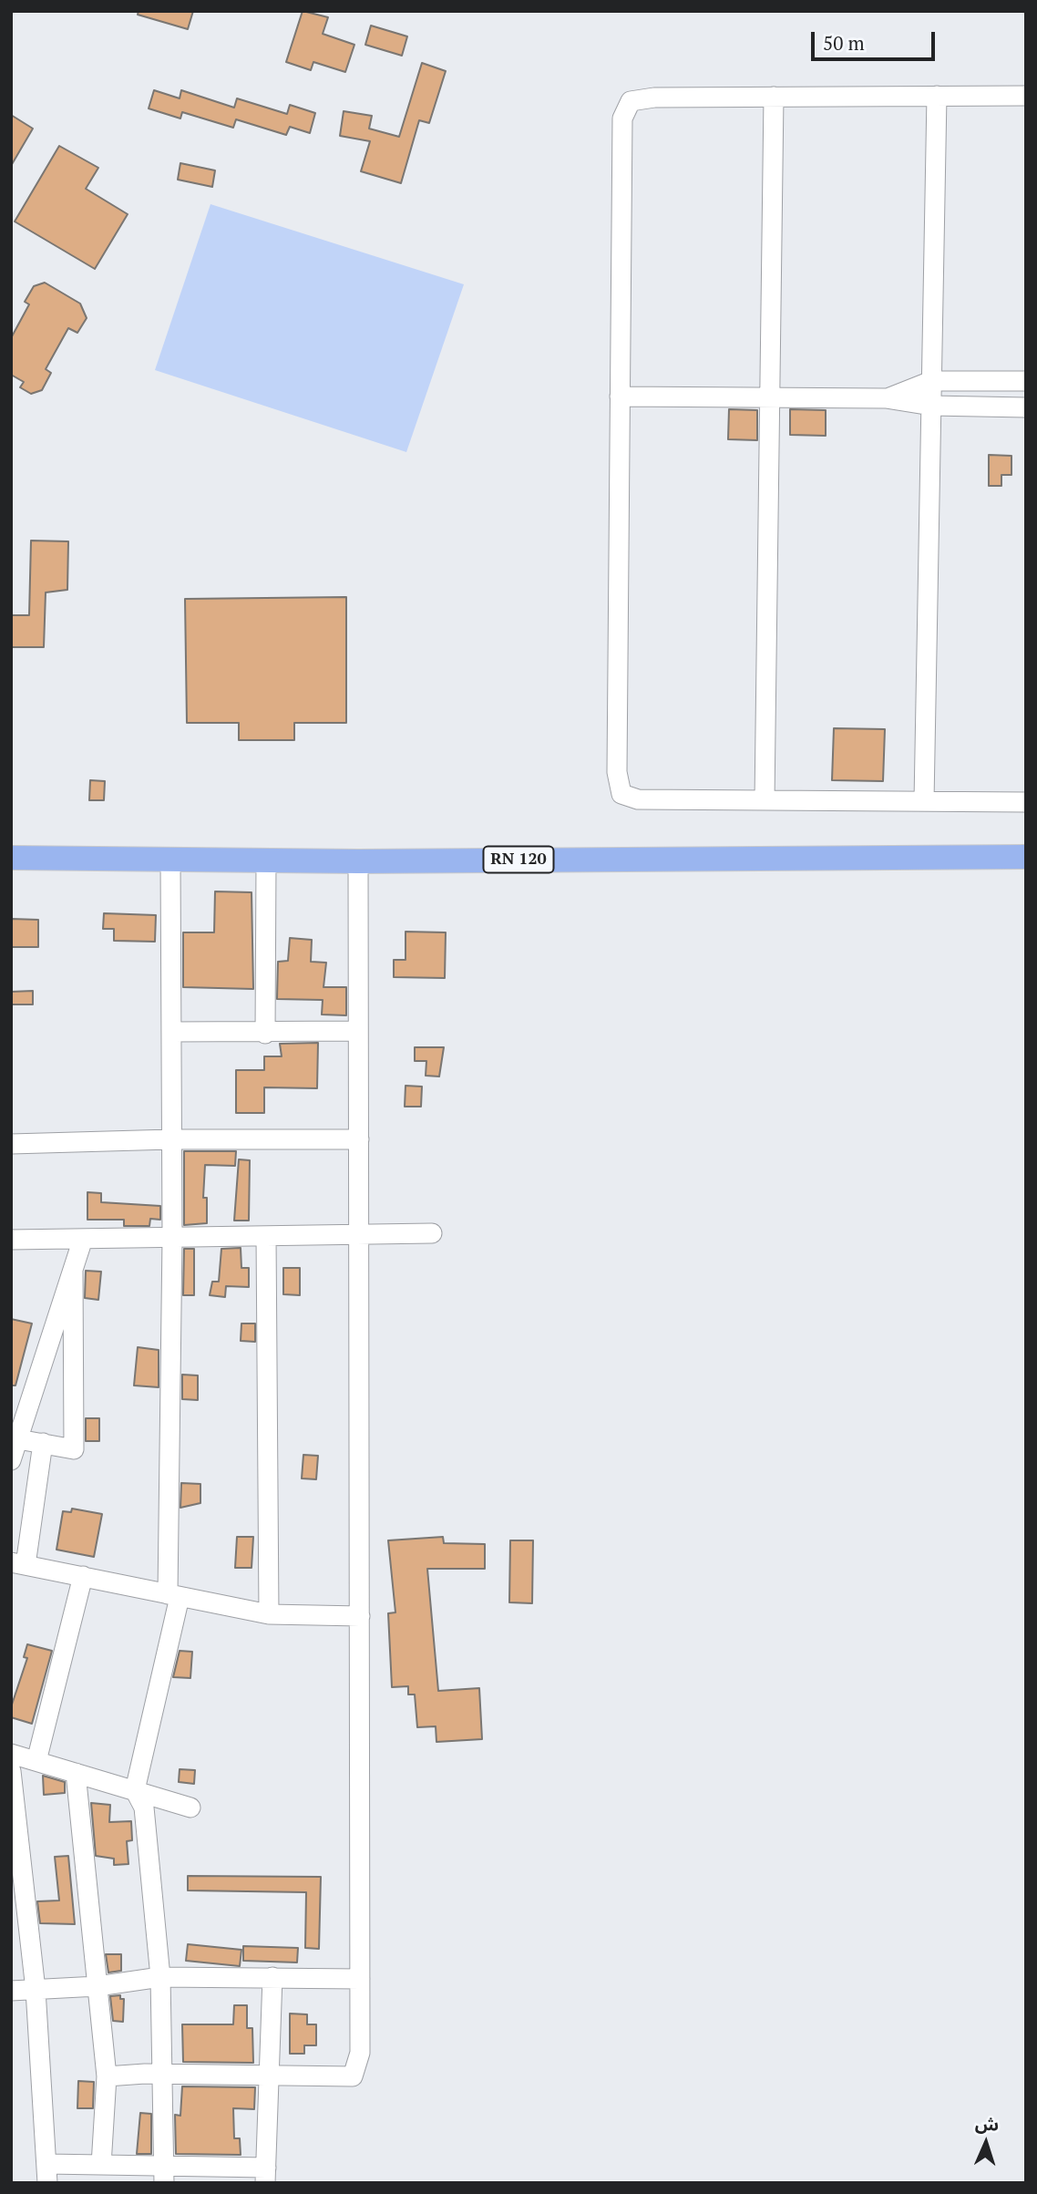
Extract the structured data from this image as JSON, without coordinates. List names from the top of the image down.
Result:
{
  "streets": {
    "main road": ["RN 120"]
  },
  "scale_bar": "50 m",
  "north": "top"
}
